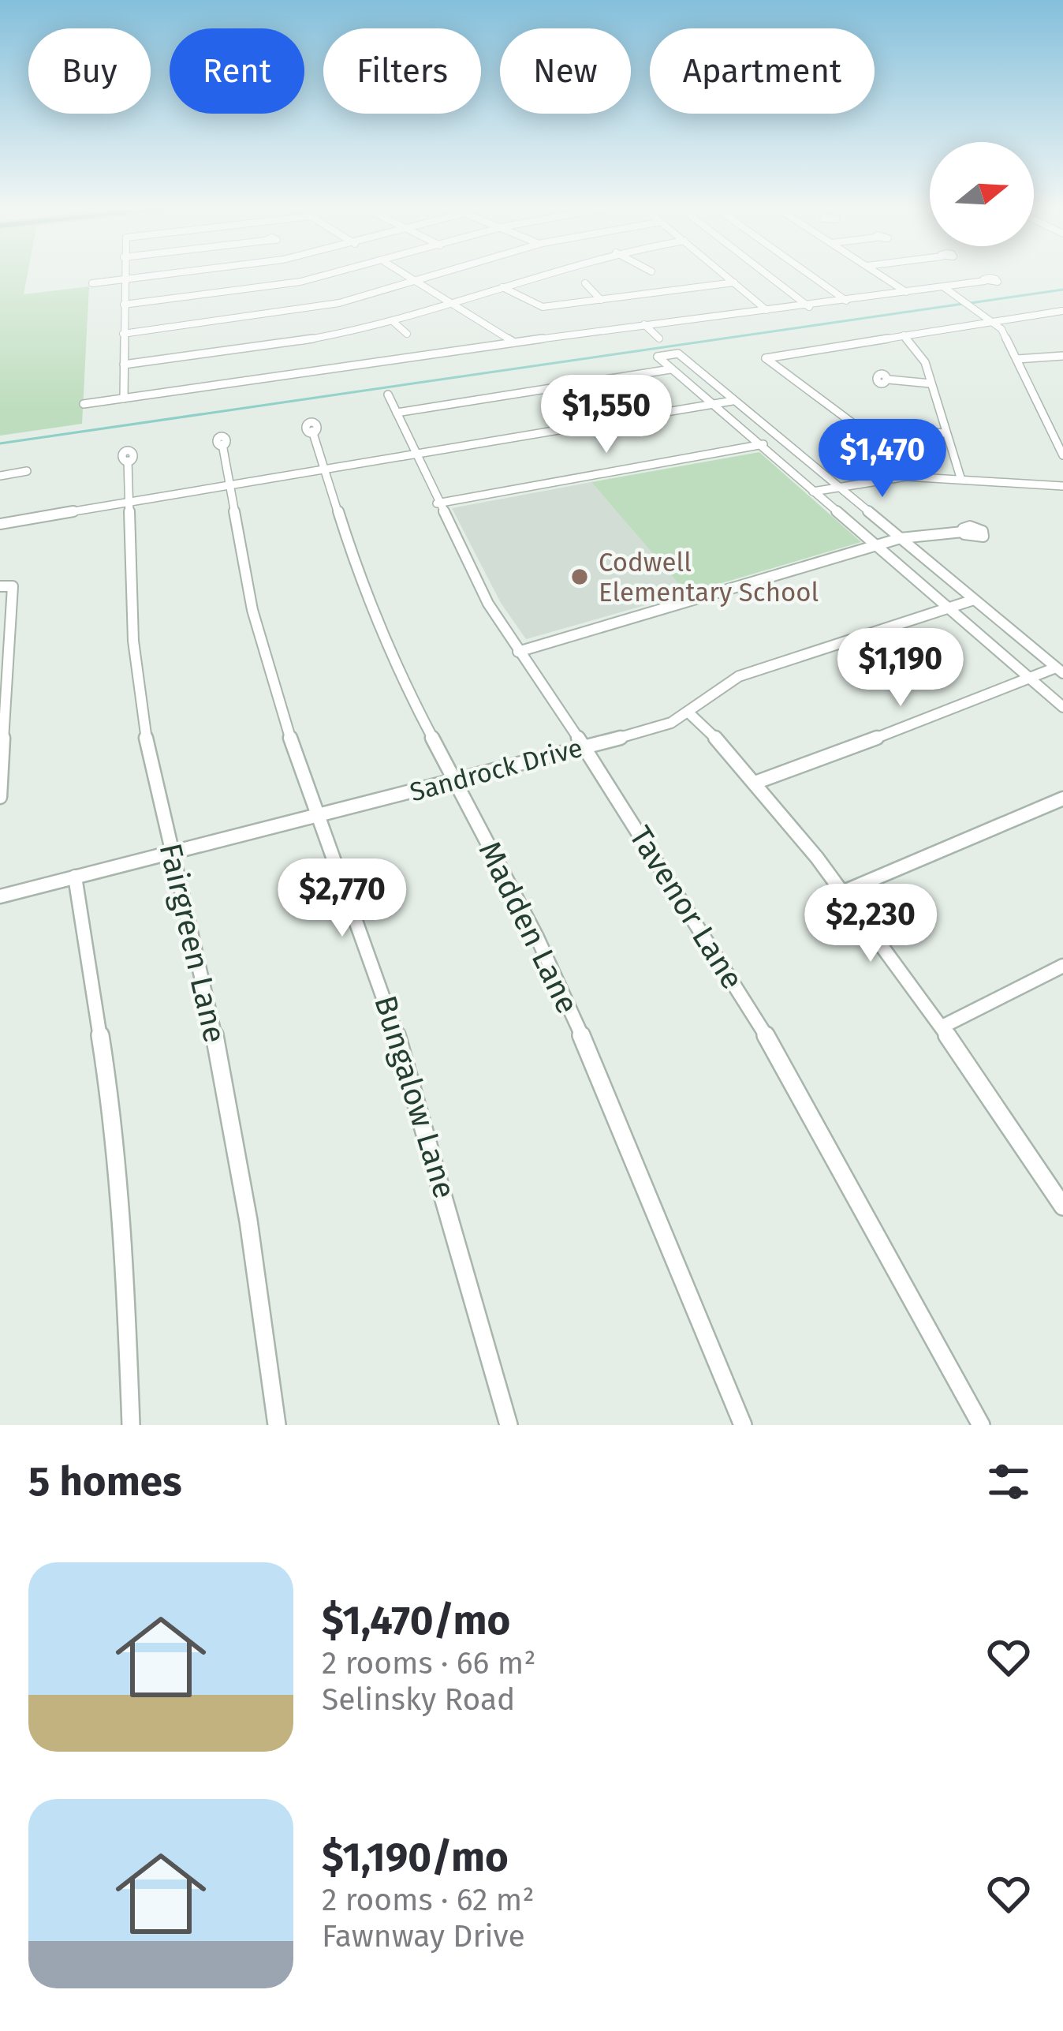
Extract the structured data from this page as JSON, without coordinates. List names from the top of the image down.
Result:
{
  "streets": {
    "street": [
      "Sandrock Drive",
      "Tavenor Lane",
      "Madden Lane",
      "Fairgreen Lane",
      "Bungalow Lane"
    ]
  },
  "crossings": [
    ["Sandrock Drive", "Tavenor Lane"],
    ["Sandrock Drive", "Madden Lane"],
    ["Sandrock Drive", "Fairgreen Lane"],
    ["Sandrock Drive", "Bungalow Lane"]
  ],
  "places": ["Codwell Elementary School"],
  "north": "right",
  "page": {
    "chip": [
      "Buy",
      "Rent",
      "Filters",
      "New",
      "Apartment"
    ],
    "price": [
      "$1,550",
      "$1,470",
      "$1,190",
      "$2,770",
      "$2,230"
    ],
    "heading": "5 homes",
    "list": [
      {
        "name": "$1,470/mo",
        "note": "2 rooms · 66 m² · Selinsky Road"
      },
      {
        "name": "$1,190/mo",
        "note": "2 rooms · 62 m² · Fawnway Drive"
      }
    ]
  }
}
